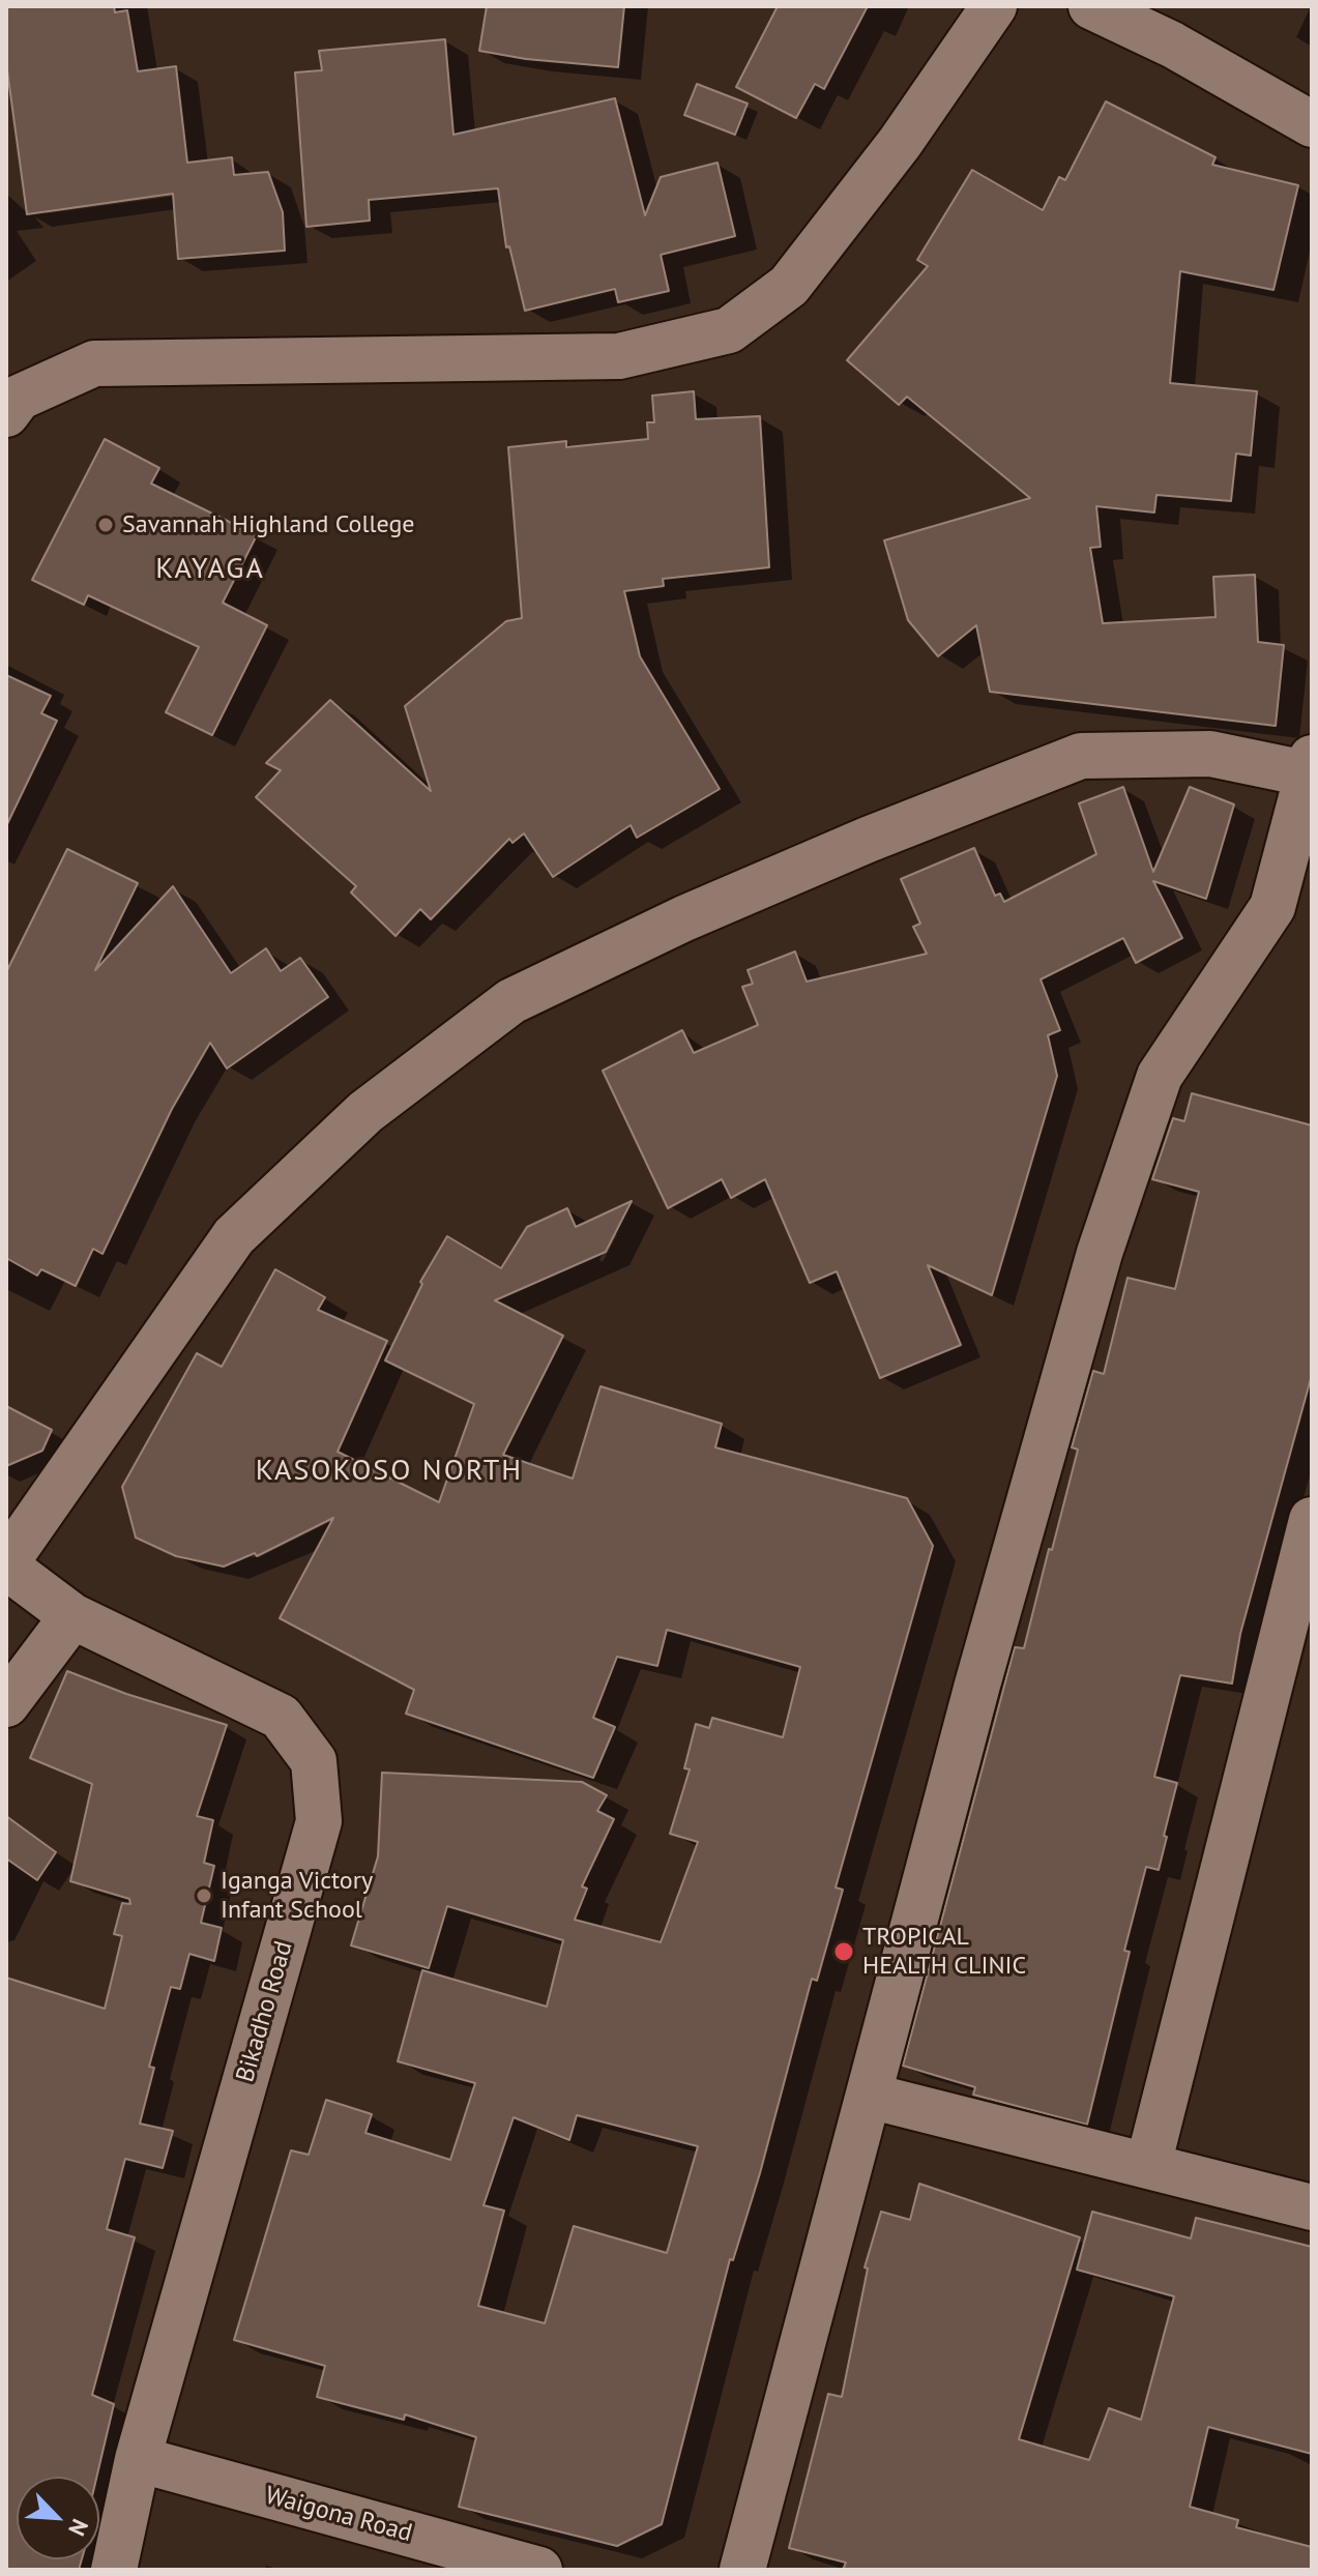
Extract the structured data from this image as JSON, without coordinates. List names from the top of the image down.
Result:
{
  "streets": {
    "street": ["Bikadho Road", "Waigona Road"]
  },
  "crossings": [
    ["Bikadho Road", "Waigona Road"]
  ],
  "districts": ["KAYAGA", "KASOKOSO NORTH"],
  "places": ["Savannah Highland College", "Iganga Victory Infant School", "TROPICAL HEALTH CLINIC"],
  "north": "bottom right"
}
